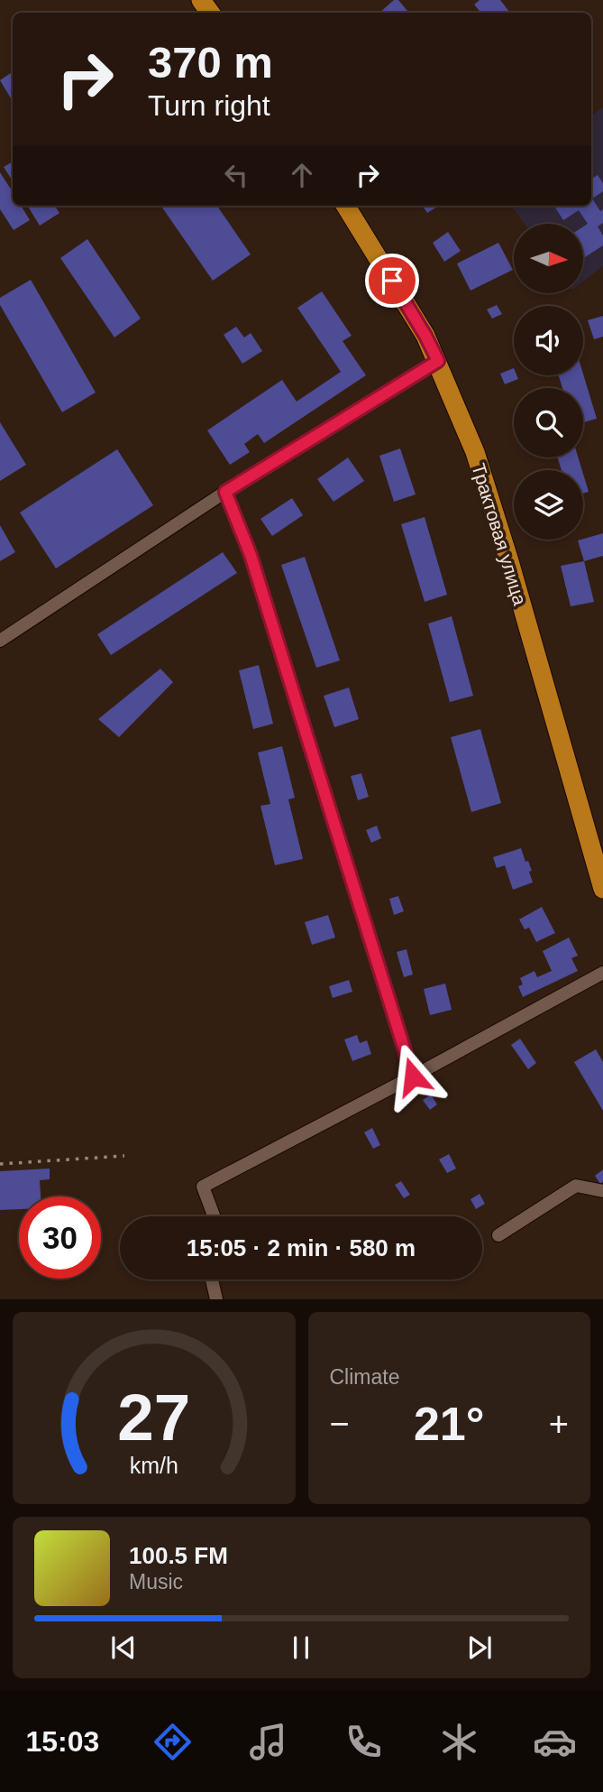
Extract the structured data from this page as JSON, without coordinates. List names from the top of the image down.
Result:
{
  "streets": {
    "highway": ["Трактовая улица"]
  },
  "north": "right",
  "page": {
    "turn": ["370 m", "Turn right"],
    "limit": "30",
    "trip": "15:05 · 2 min · 580 m",
    "tile": "Climate",
    "heat": ["−", "21°", "+"],
    "song": ["100.5 FM", "Music"],
    "tabs": "15:03",
    "gauge": ["27", "km/h"]
  }
}
